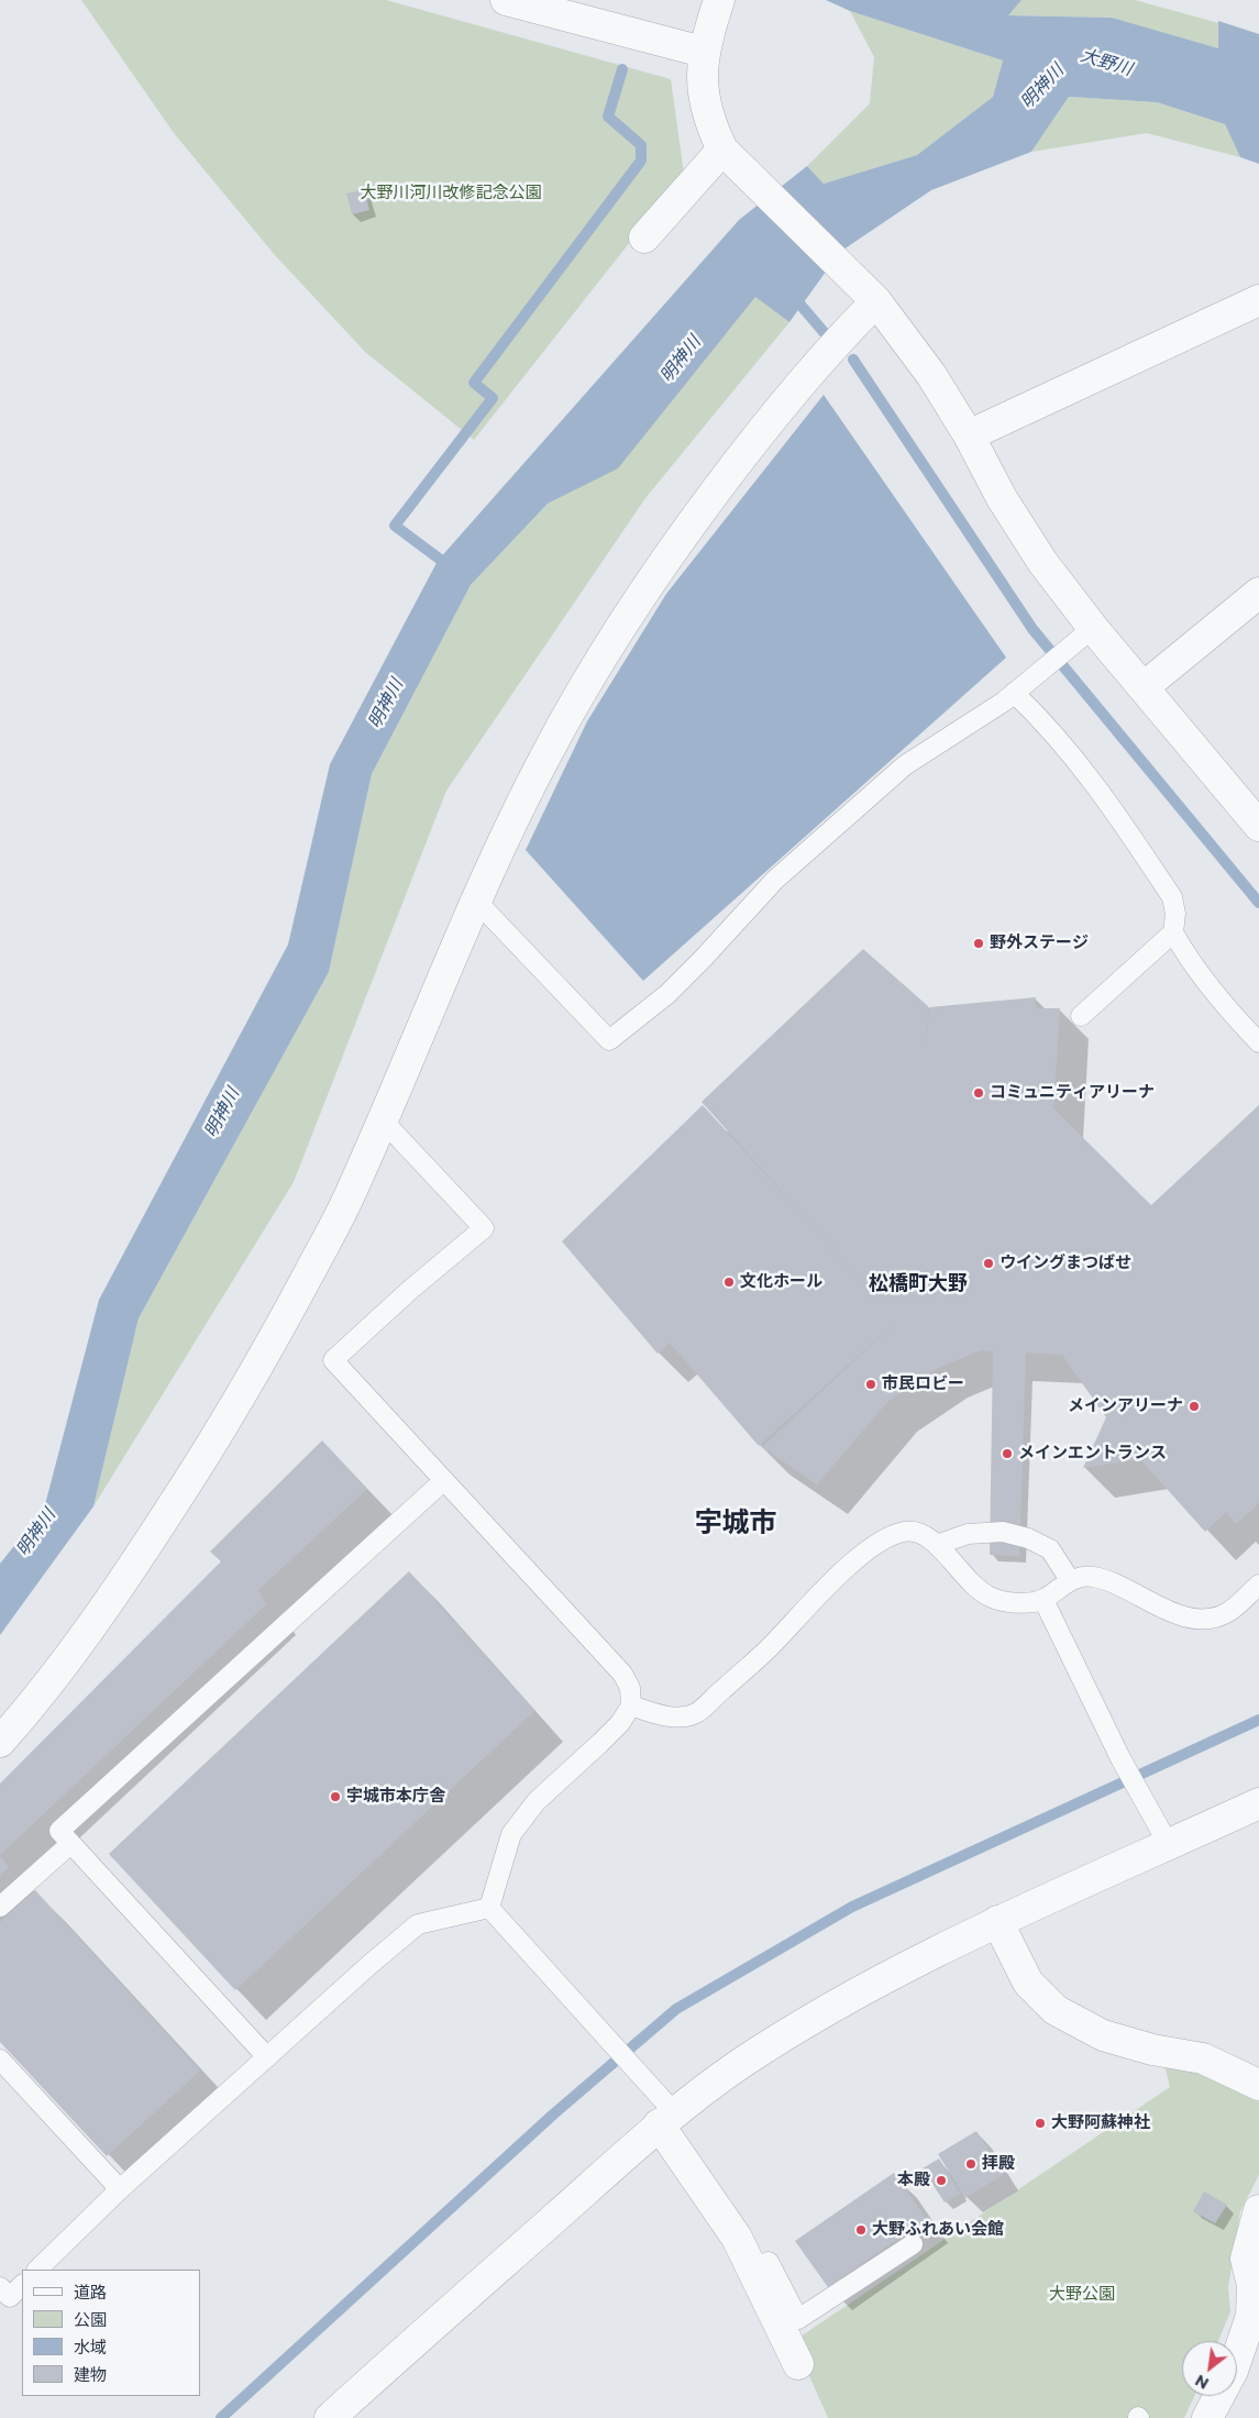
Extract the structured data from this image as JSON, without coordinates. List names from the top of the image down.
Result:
{
  "districts": ["松橋町大野", "宇城市"],
  "water": ["大野川", "明神川"],
  "parks": ["大野川河川改修記念公園", "大野公園"],
  "places": [
    "野外ステージ",
    "コミュニティアリーナ",
    "ウイングまつばせ",
    "文化ホール",
    "市民ロビー",
    "メインアリーナ",
    "メインエントランス",
    "宇城市本庁舎",
    "大野阿蘇神社",
    "拝殿",
    "本殿",
    "大野ふれあい会館"
  ],
  "legend": [
    "道路",
    "公園",
    "水域",
    "建物"
  ],
  "north": "bottom left"
}
